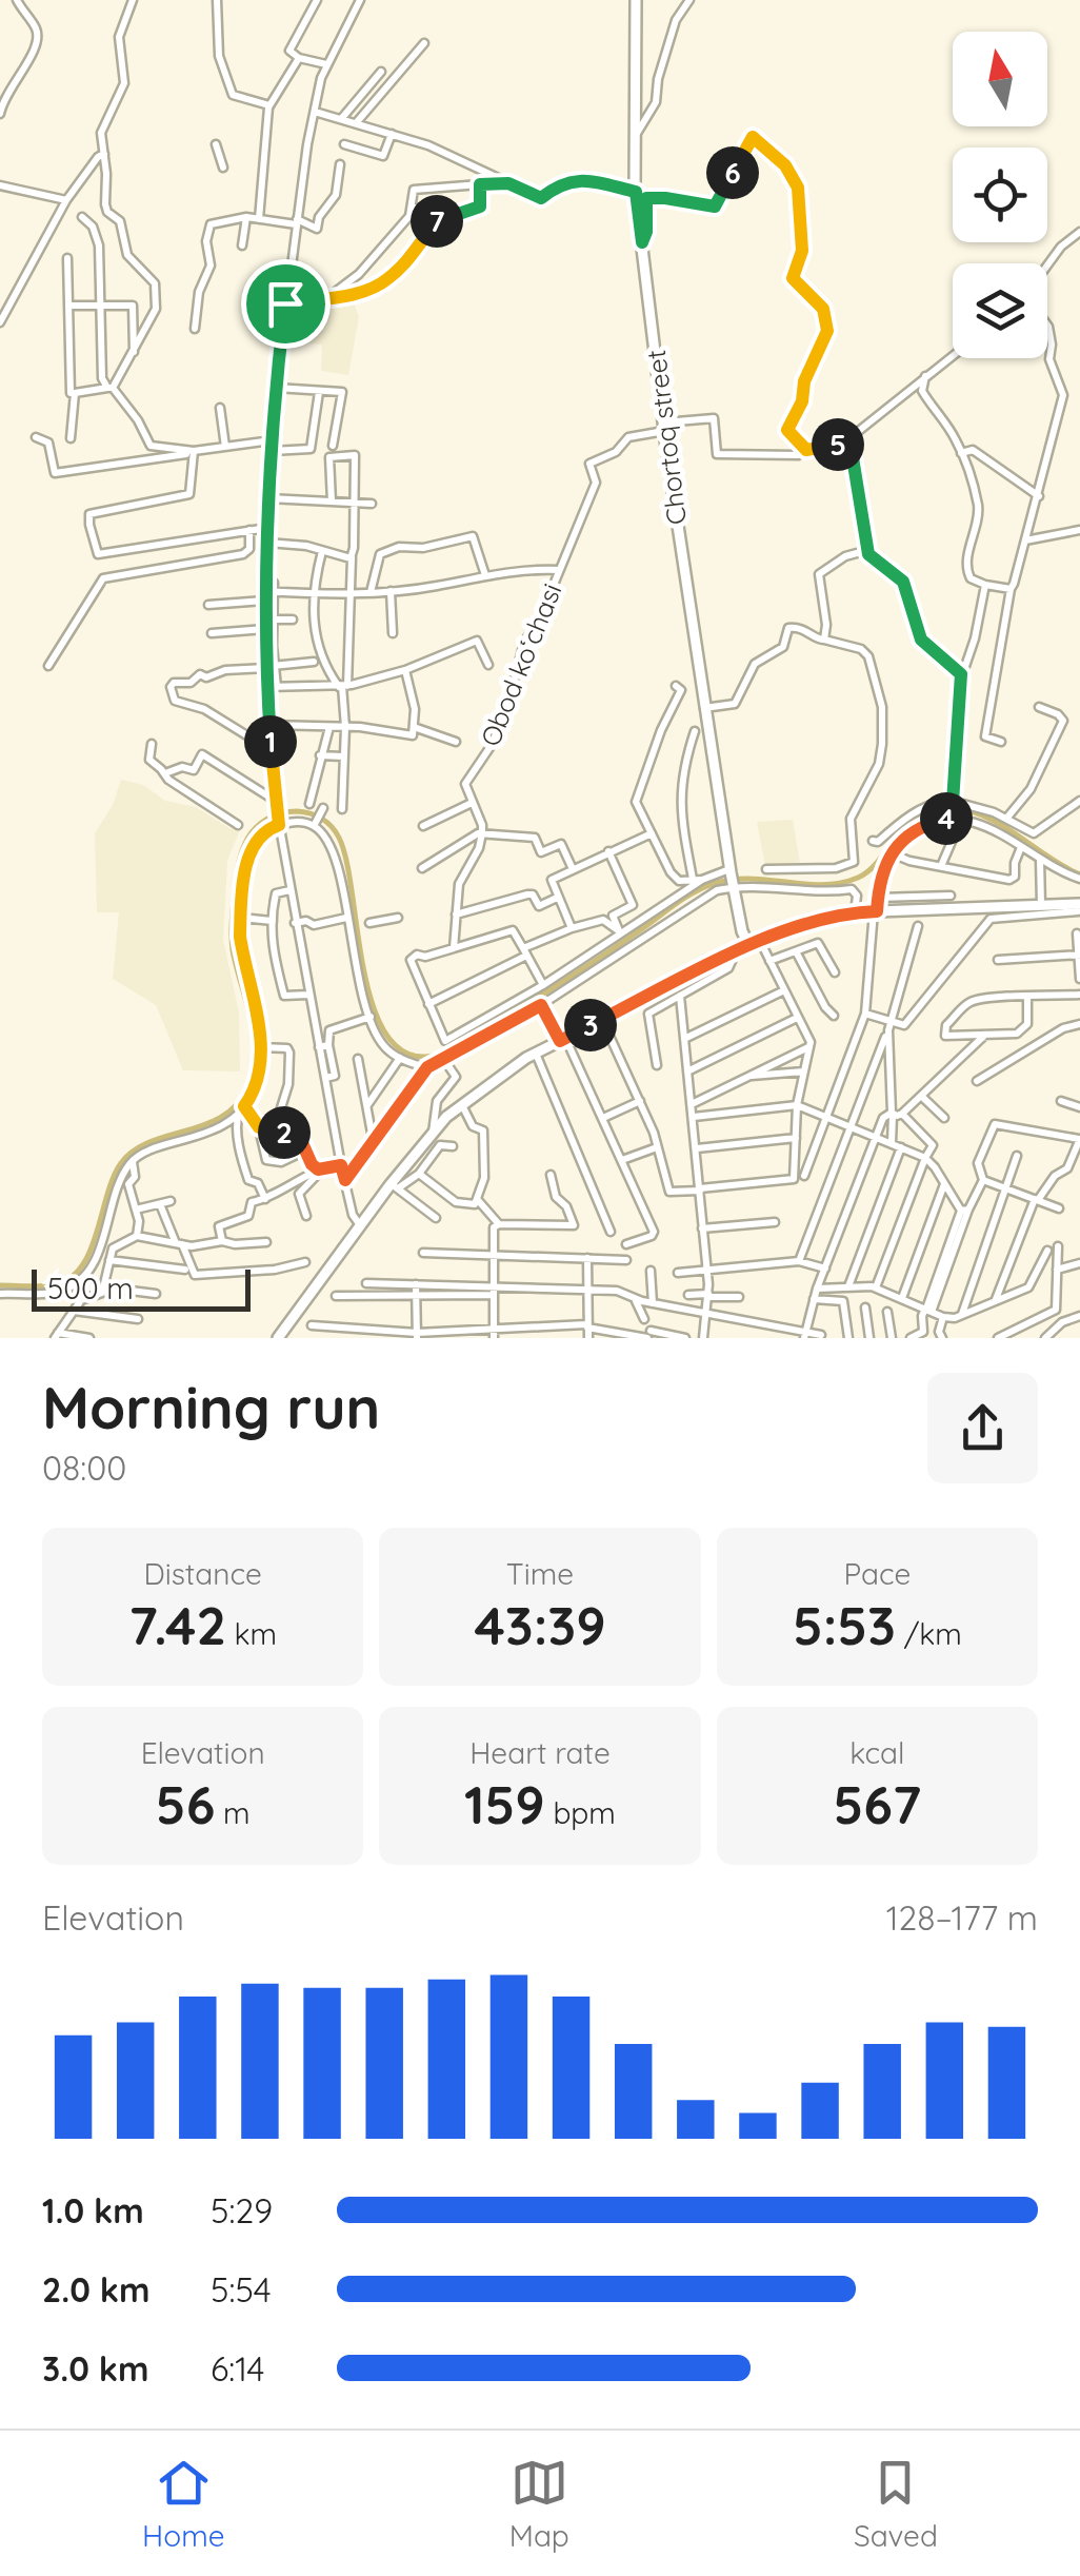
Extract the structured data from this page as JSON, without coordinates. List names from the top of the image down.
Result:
{
  "streets": {
    "main road": ["Chortoq street"],
    "street": ["Obod koʻchasi"]
  },
  "scale_bar": "500 m",
  "north": "top",
  "page": {
    "pins": [
      "6",
      "7",
      "5",
      "1",
      "4",
      "3",
      "2"
    ],
    "scale": "500 m",
    "heading": ["Morning run", "08:00"],
    "stats": [
      ["Distance", "7.42 km"],
      ["Time", "43:39"],
      ["Pace", "5:53 /km"],
      ["Elevation", "56 m"],
      ["Heart rate", "159 bpm"],
      ["kcal", "567"]
    ],
    "chart": ["Elevation", "128–177 m"],
    "list": [
      {
        "name": "1.0 km",
        "note": "5:29"
      },
      {
        "name": "2.0 km",
        "note": "5:54"
      },
      {
        "name": "3.0 km",
        "note": "6:14"
      }
    ],
    "tabs": ["Home", "Map", "Saved"]
  }
}
